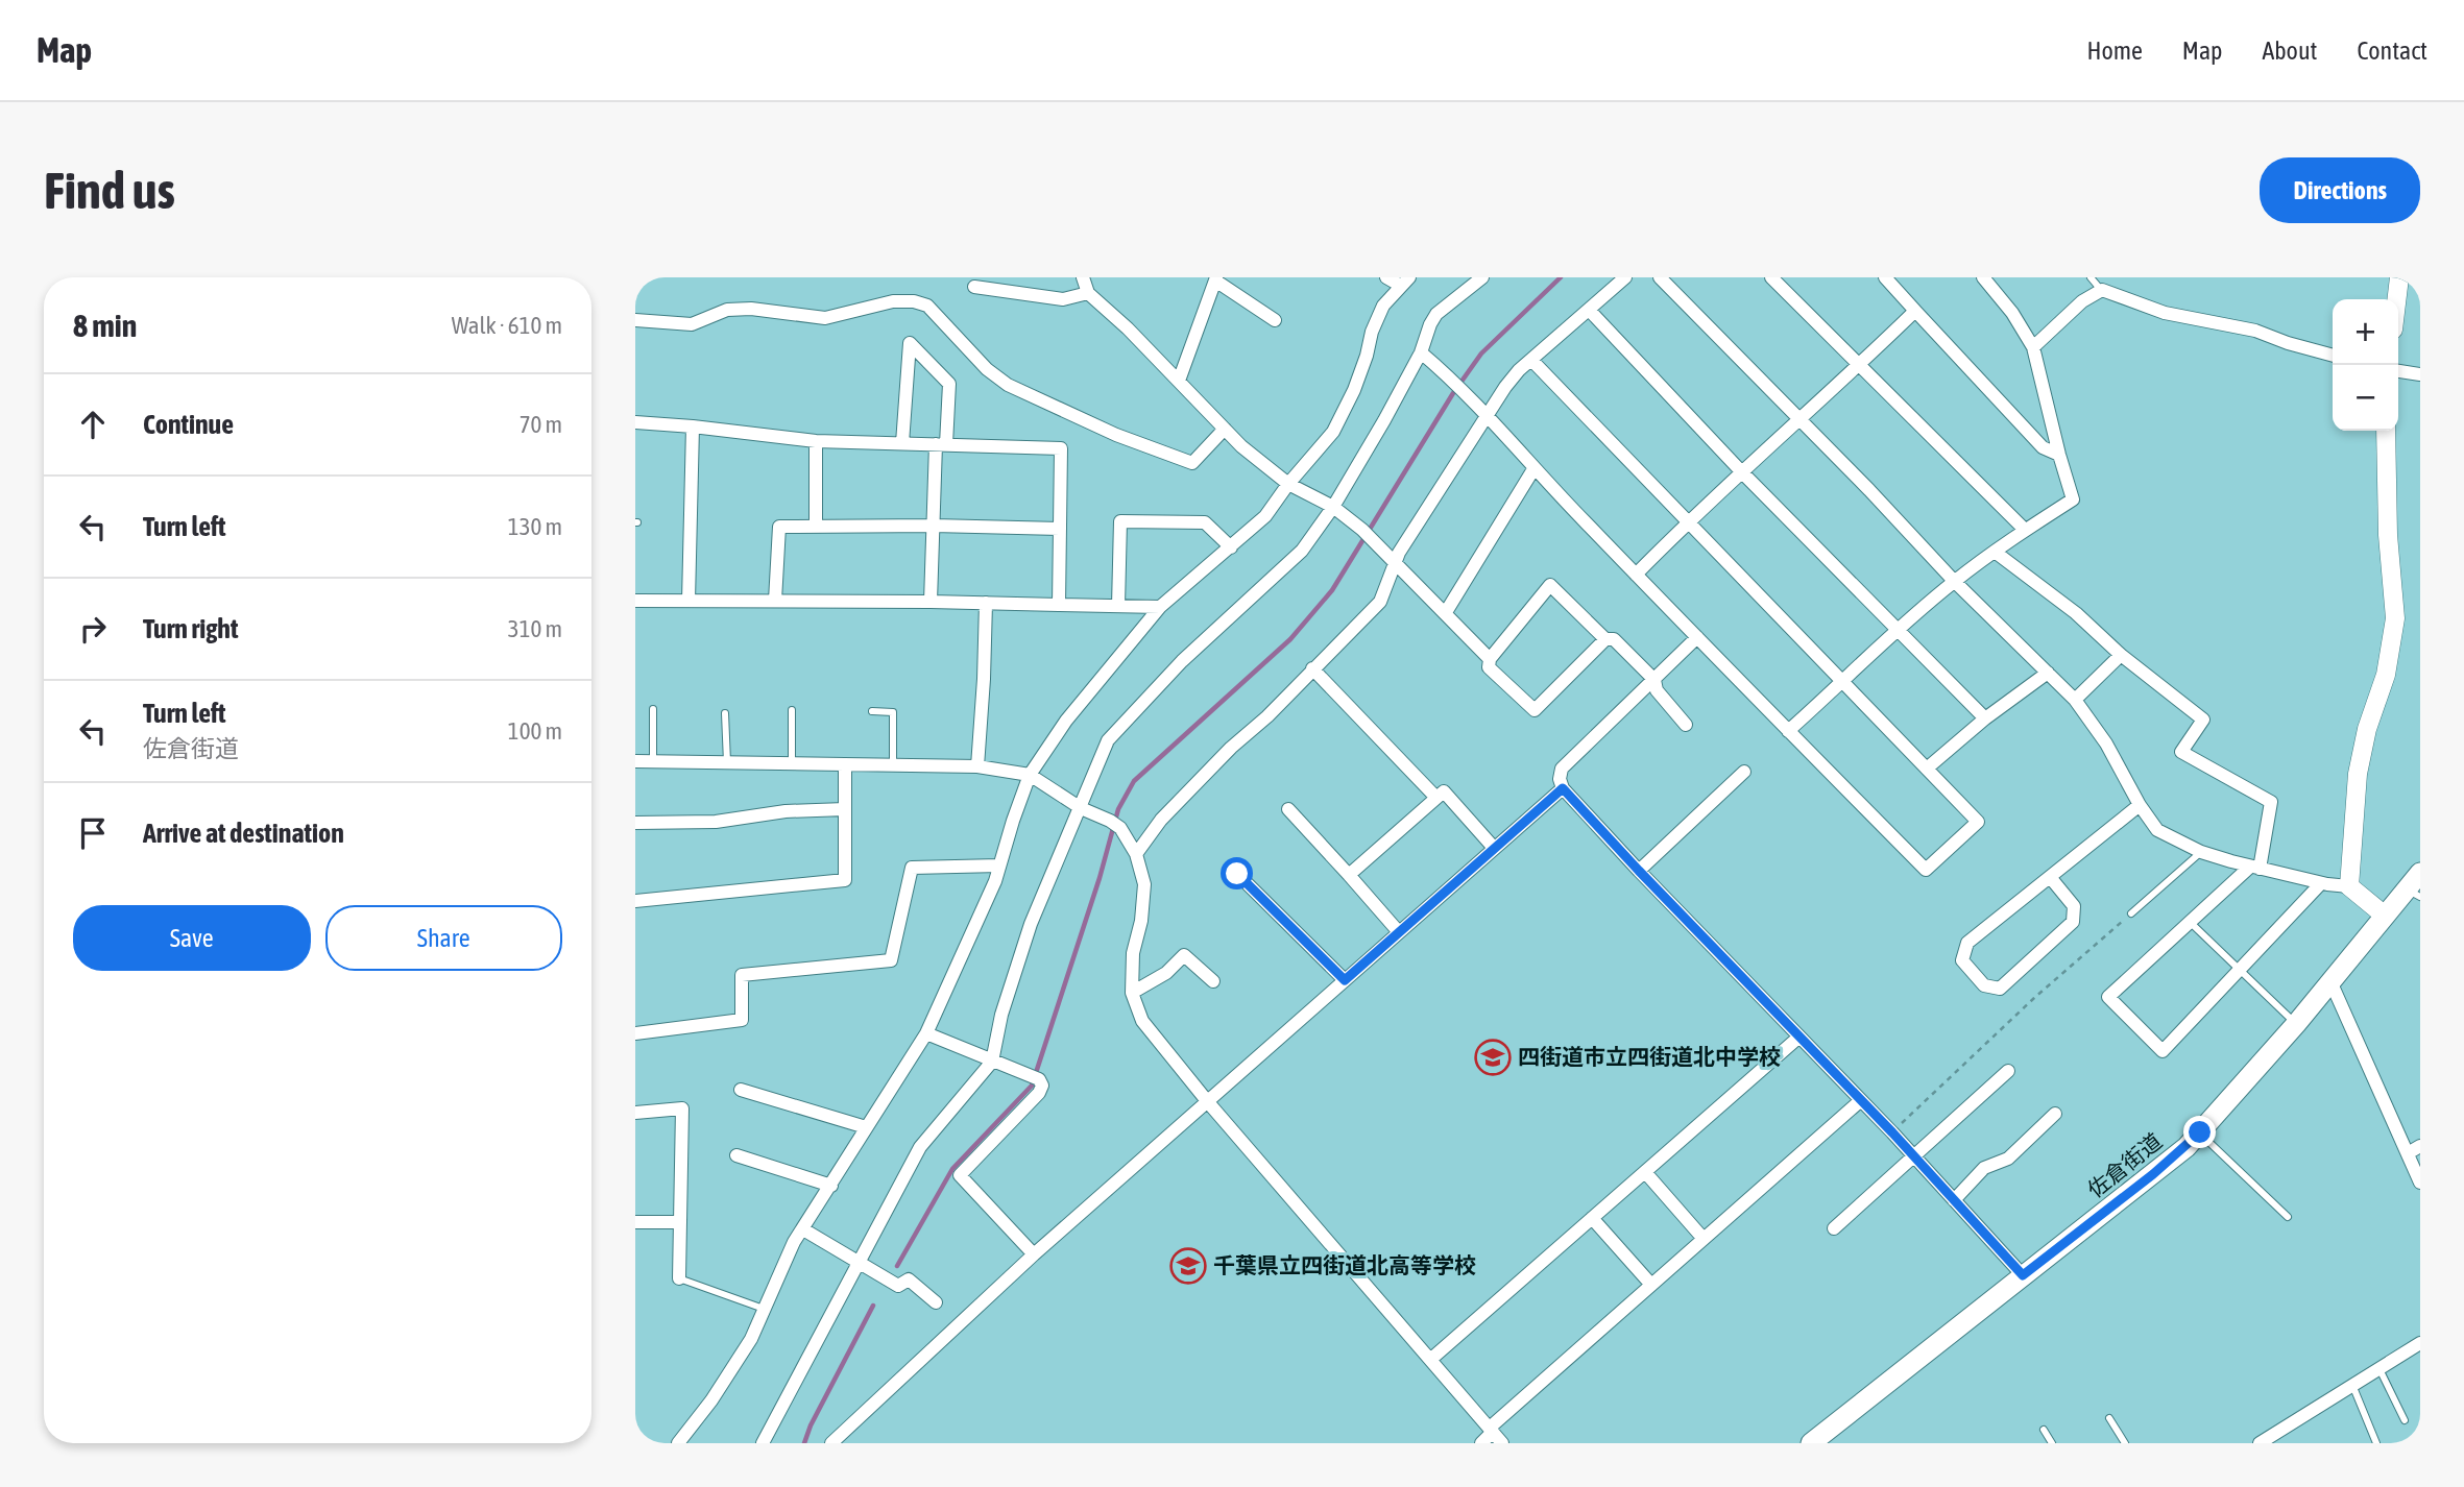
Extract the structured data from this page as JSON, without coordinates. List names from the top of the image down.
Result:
{
  "streets": {
    "main road": ["佐倉街道"]
  },
  "places": {
    "school or university": ["四街道市立四街道北中学校", "千葉県立四街道北高等学校"]
  },
  "page": {
    "header": "Map",
    "nav": [
      "Home",
      "Map",
      "About",
      "Contact"
    ],
    "buttons": [
      "Directions",
      ["Save", "Share"]
    ],
    "title": "Find us",
    "heading": ["8 min", "Walk · 610 m"],
    "map_buttons": ["+", "−"],
    "list": [
      ["Continue", "70 m"],
      ["Turn left", "130 m"],
      ["Turn right", "310 m"],
      ["Turn left", "佐倉街道", "100 m"],
      "Arrive at destination"
    ]
  }
}
